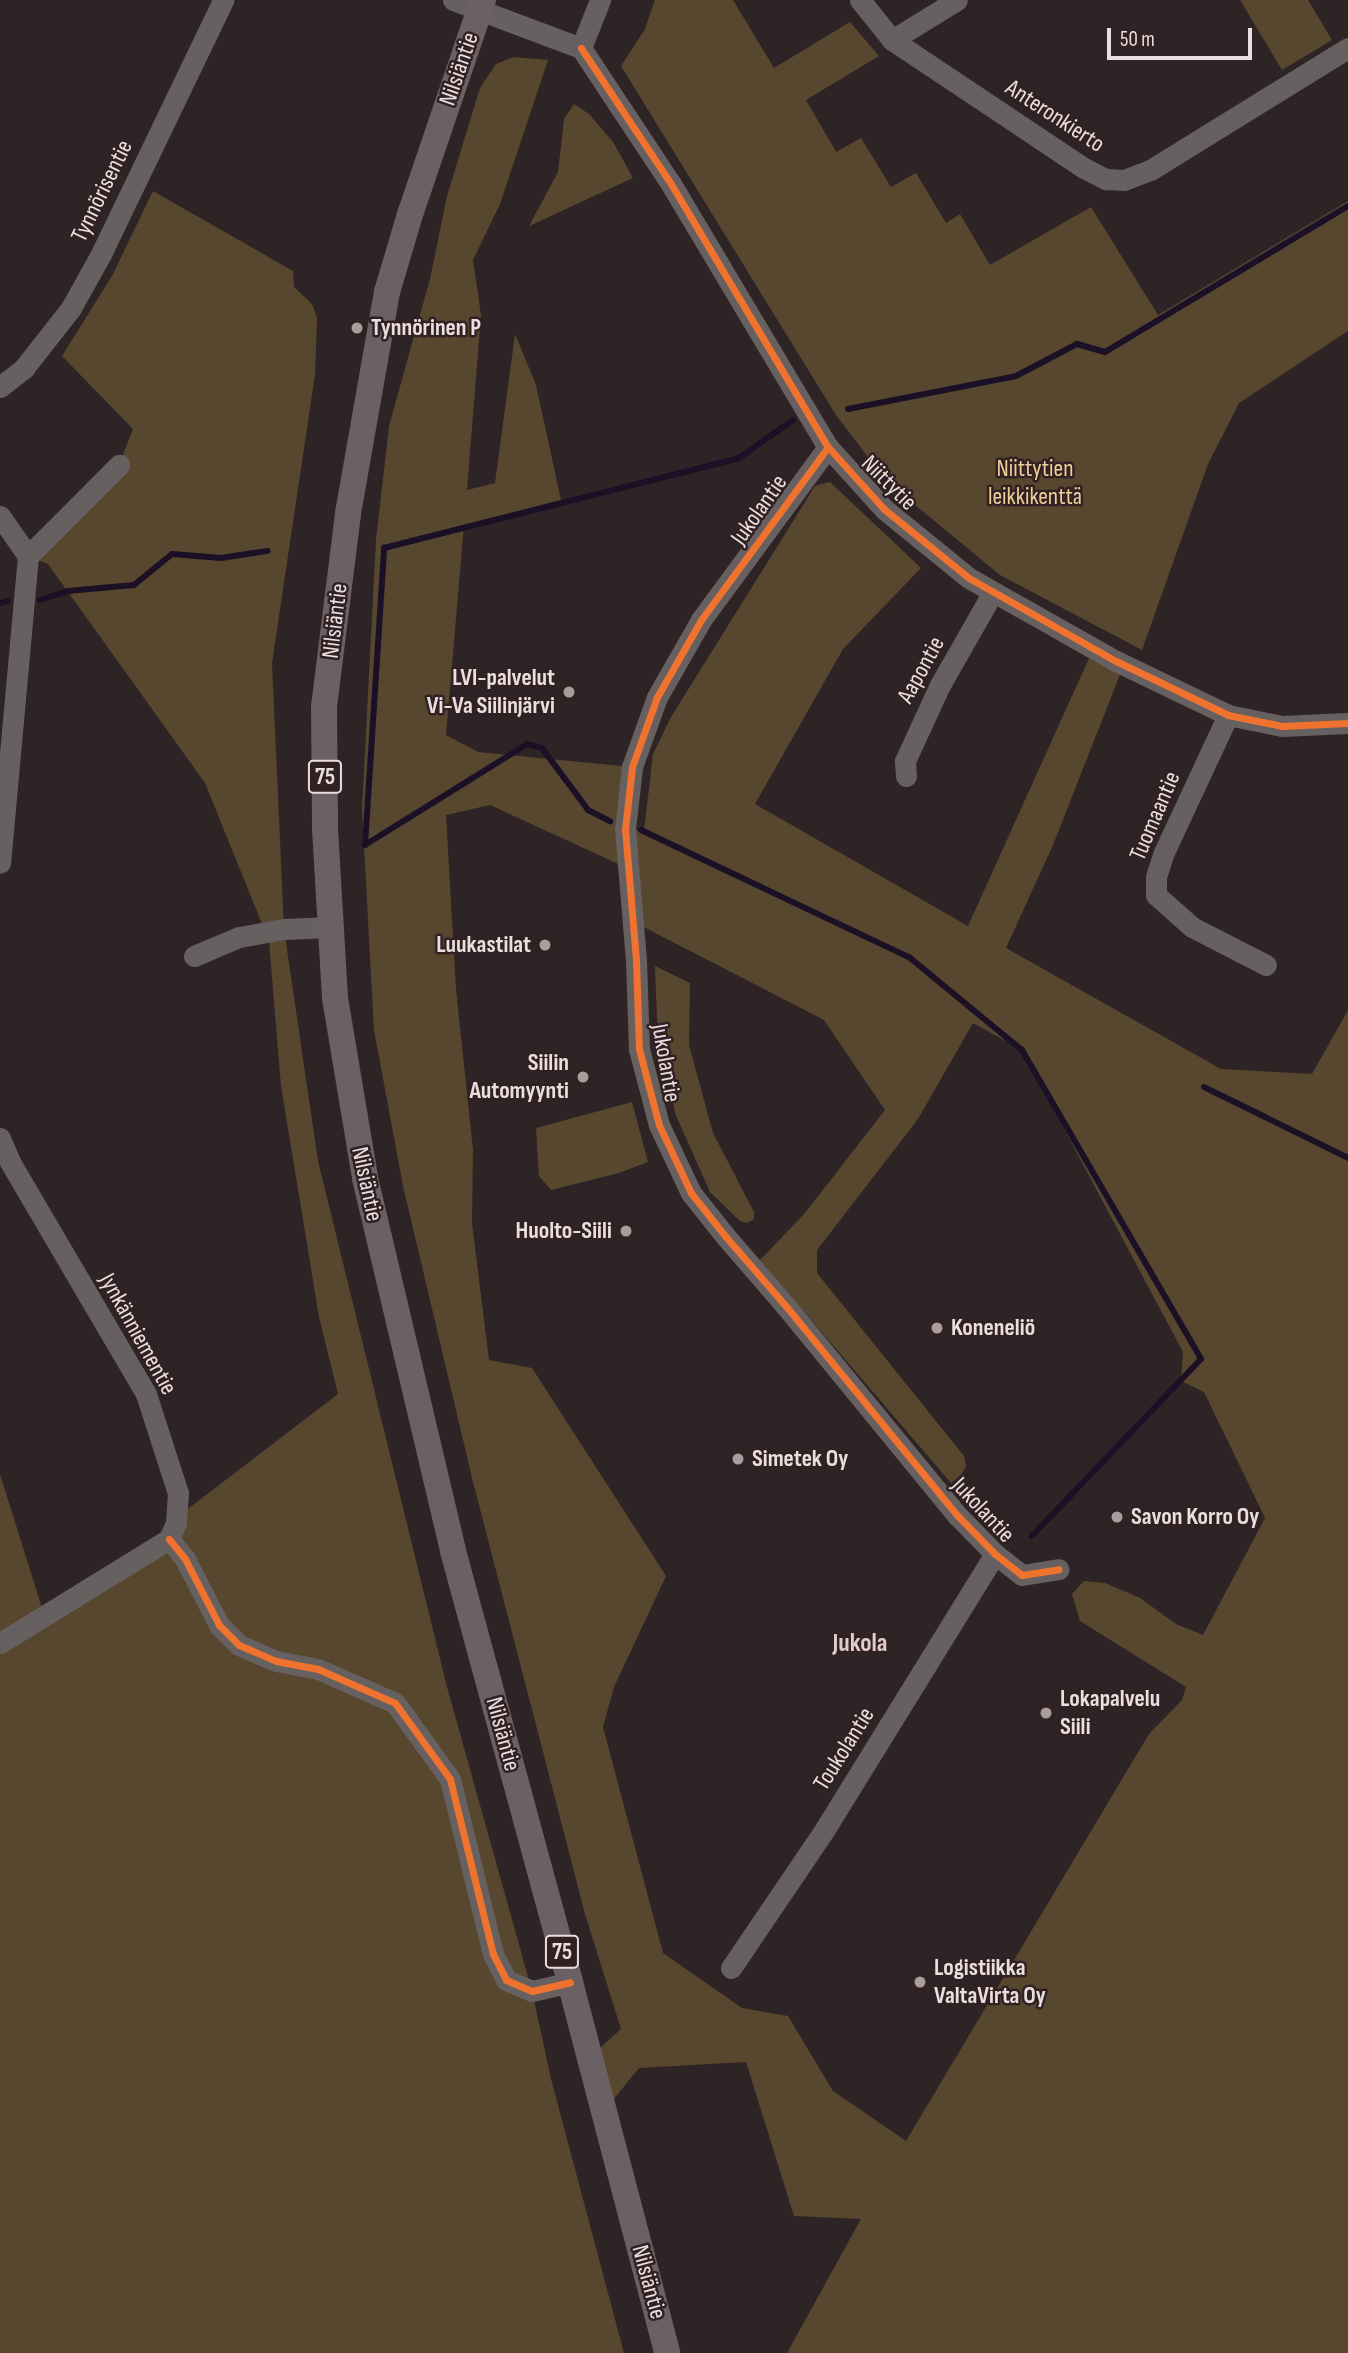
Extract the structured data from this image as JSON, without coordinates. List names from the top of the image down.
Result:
{
  "streets": {
    "main road": ["Nilsiäntie", "75"],
    "street": [
      "Anteronkierto",
      "Tynnörisentie",
      "Niittytie",
      "Jukolantie",
      "Aapontie",
      "Tuomaantie",
      "Jynkänniementie",
      "Toukolantie"
    ]
  },
  "crossings": [
    ["Niittytie", "Jukolantie"],
    ["Niittytie", "Aapontie"],
    ["Niittytie", "Tuomaantie"],
    ["Jukolantie", "Toukolantie"]
  ],
  "districts": ["Jukola"],
  "parks": ["Niittytien leikkikenttä"],
  "places": [
    "Tynnörinen P",
    "LVI-palvelut Vi-Va Siilinjärvi",
    "Luukastilat",
    "Siilin Automyynti",
    "Huolto-Siili",
    "Koneneliö",
    "Simetek Oy",
    "Savon Korro Oy",
    "Lokapalvelu Siili",
    "Logistiikka ValtaVirta Oy"
  ],
  "scale_bar": "50 m"
}
